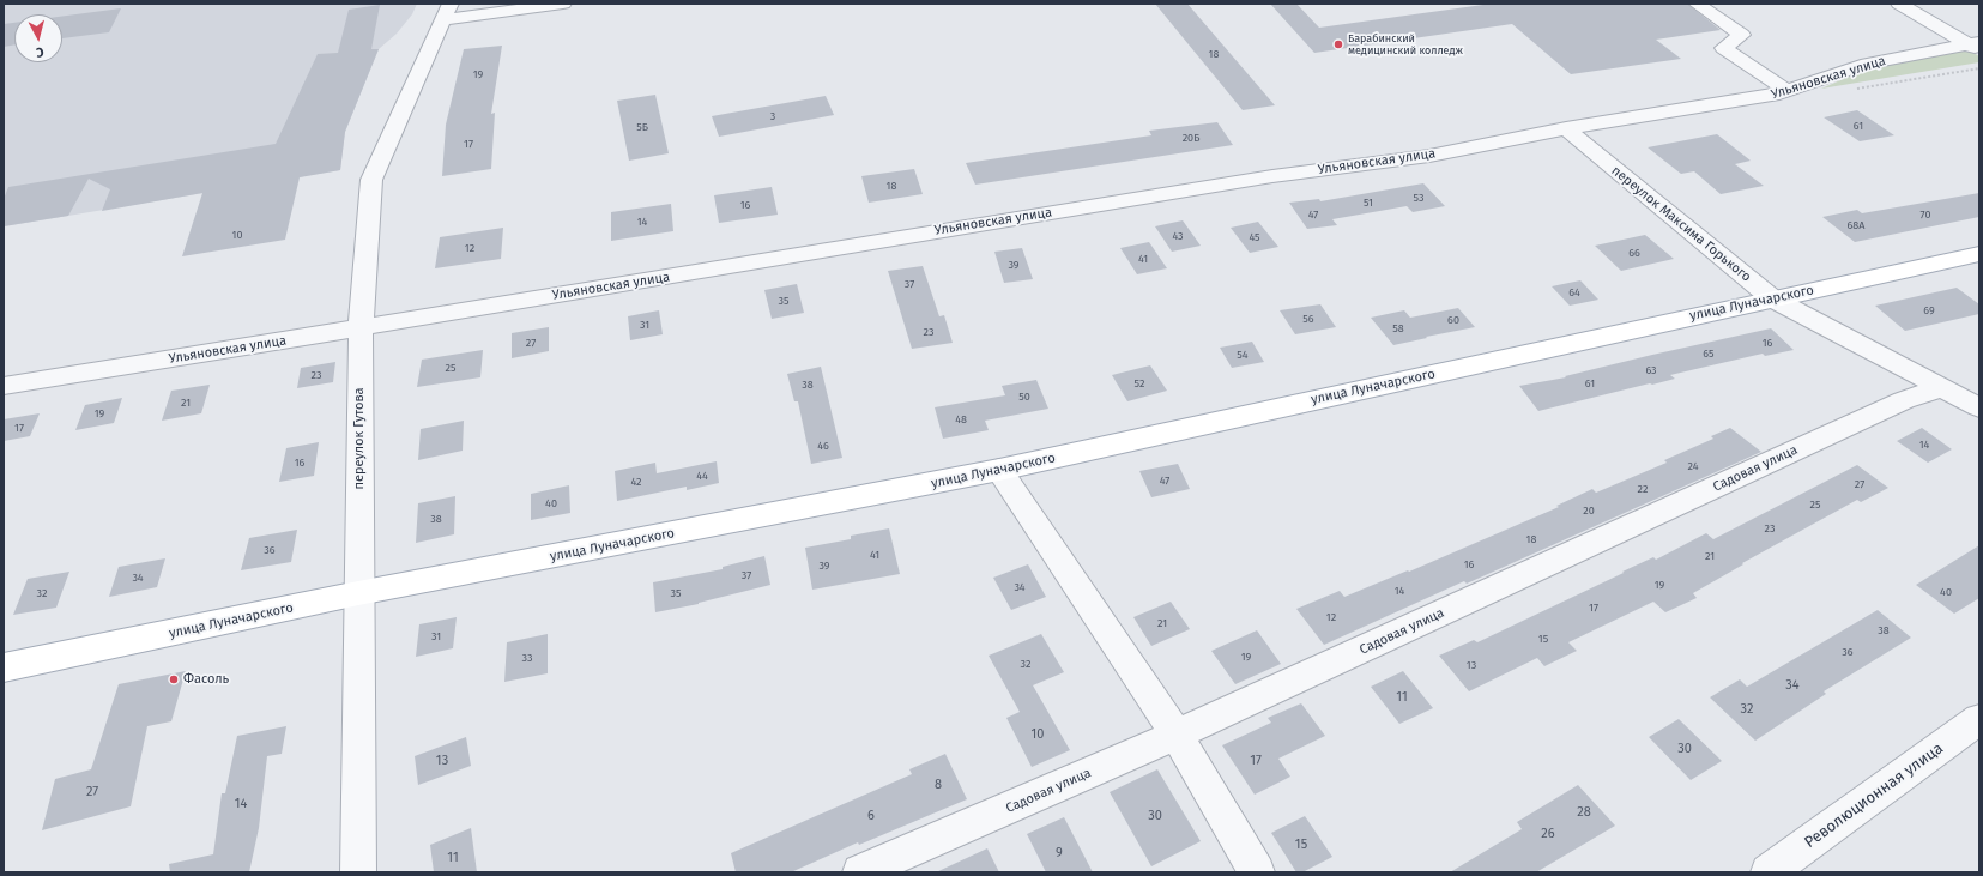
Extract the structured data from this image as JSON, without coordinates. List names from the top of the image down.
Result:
{
  "streets": {
    "main road": ["улица Луначарского"],
    "street": [
      "Ульяновская улица",
      "переулок Максима Горького",
      "переулок Гутова",
      "Садовая улица",
      "Революционная улица"
    ]
  },
  "crossings": [
    ["Ульяновская улица", "переулок Максима Горького"],
    ["Ульяновская улица", "переулок Гутова"],
    ["переулок Максима Горького", "улица Луначарского"],
    ["переулок Максима Горького", "Садовая улица"],
    ["улица Луначарского", "переулок Гутова"]
  ],
  "places": ["Барабинский медицинский колледж", "Фасоль"],
  "house_numbers": [
    "18",
    "19",
    "3",
    "61",
    "5Б",
    "20Б",
    "17",
    "18",
    "53",
    "51",
    "16",
    "47",
    "70",
    "14",
    "68А",
    "10",
    "43",
    "45",
    "12",
    "66",
    "41",
    "39",
    "37",
    "64",
    "35",
    "69",
    "56",
    "60",
    "31",
    "58",
    "23",
    "27",
    "16",
    "65",
    "54",
    "25",
    "63",
    "23",
    "52",
    "61",
    "38",
    "50",
    "21",
    "19",
    "48",
    "17",
    "14",
    "46",
    "16",
    "24",
    "44",
    "47",
    "42",
    "27",
    "22",
    "40",
    "25",
    "20",
    "38",
    "23",
    "18",
    "36",
    "41",
    "21",
    "16",
    "39",
    "37",
    "34",
    "19",
    "34",
    "14",
    "40",
    "32",
    "35",
    "17",
    "12",
    "21",
    "38",
    "31",
    "15",
    "36",
    "19",
    "33",
    "32",
    "13",
    "34",
    "11",
    "32",
    "10",
    "30",
    "13",
    "17",
    "8",
    "27",
    "14",
    "28",
    "6",
    "30",
    "26",
    "15",
    "9",
    "11"
  ],
  "north": "bottom"
}
